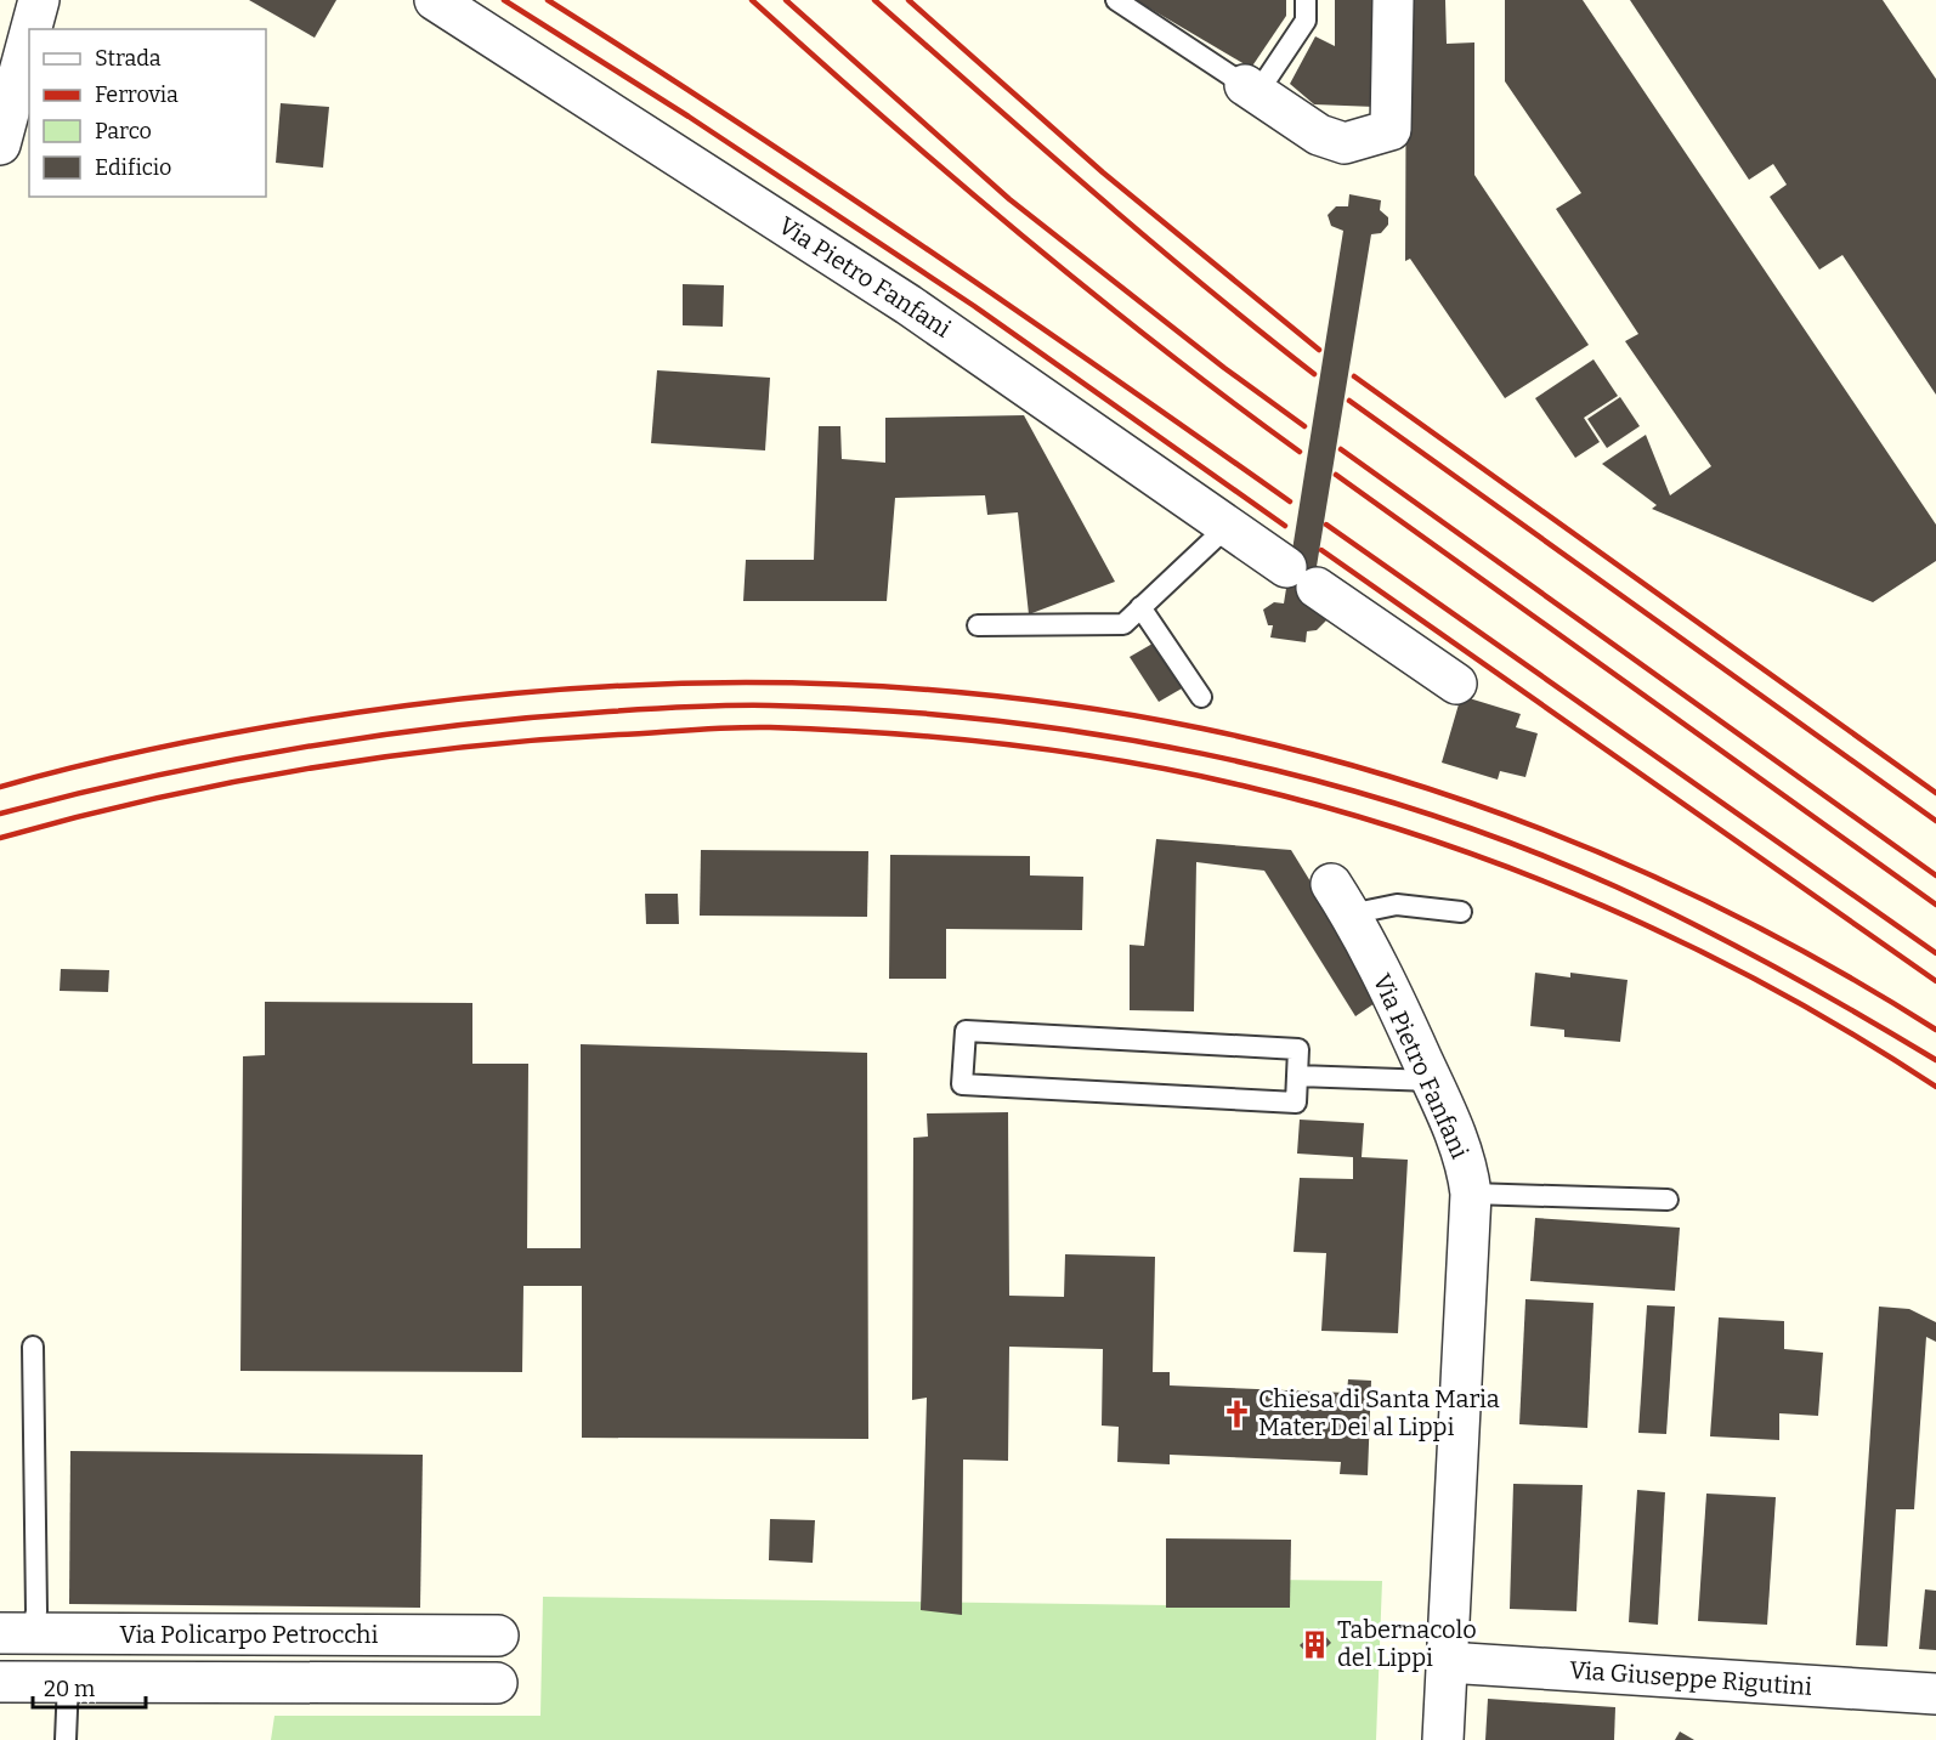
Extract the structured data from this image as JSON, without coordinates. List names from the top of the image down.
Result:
{
  "streets": {
    "street": ["Via Pietro Fanfani", "Via Policarpo Petrocchi", "Via Giuseppe Rigutini"]
  },
  "crossings": [
    ["Via Pietro Fanfani", "Via Giuseppe Rigutini"]
  ],
  "places": {
    "church": ["Chiesa di Santa Maria Mater Dei al Lippi"],
    "building": ["Tabernacolo del Lippi"]
  },
  "legend": [
    "Strada",
    "Ferrovia",
    "Parco",
    "Edificio"
  ],
  "scale_bar": "20 m"
}
